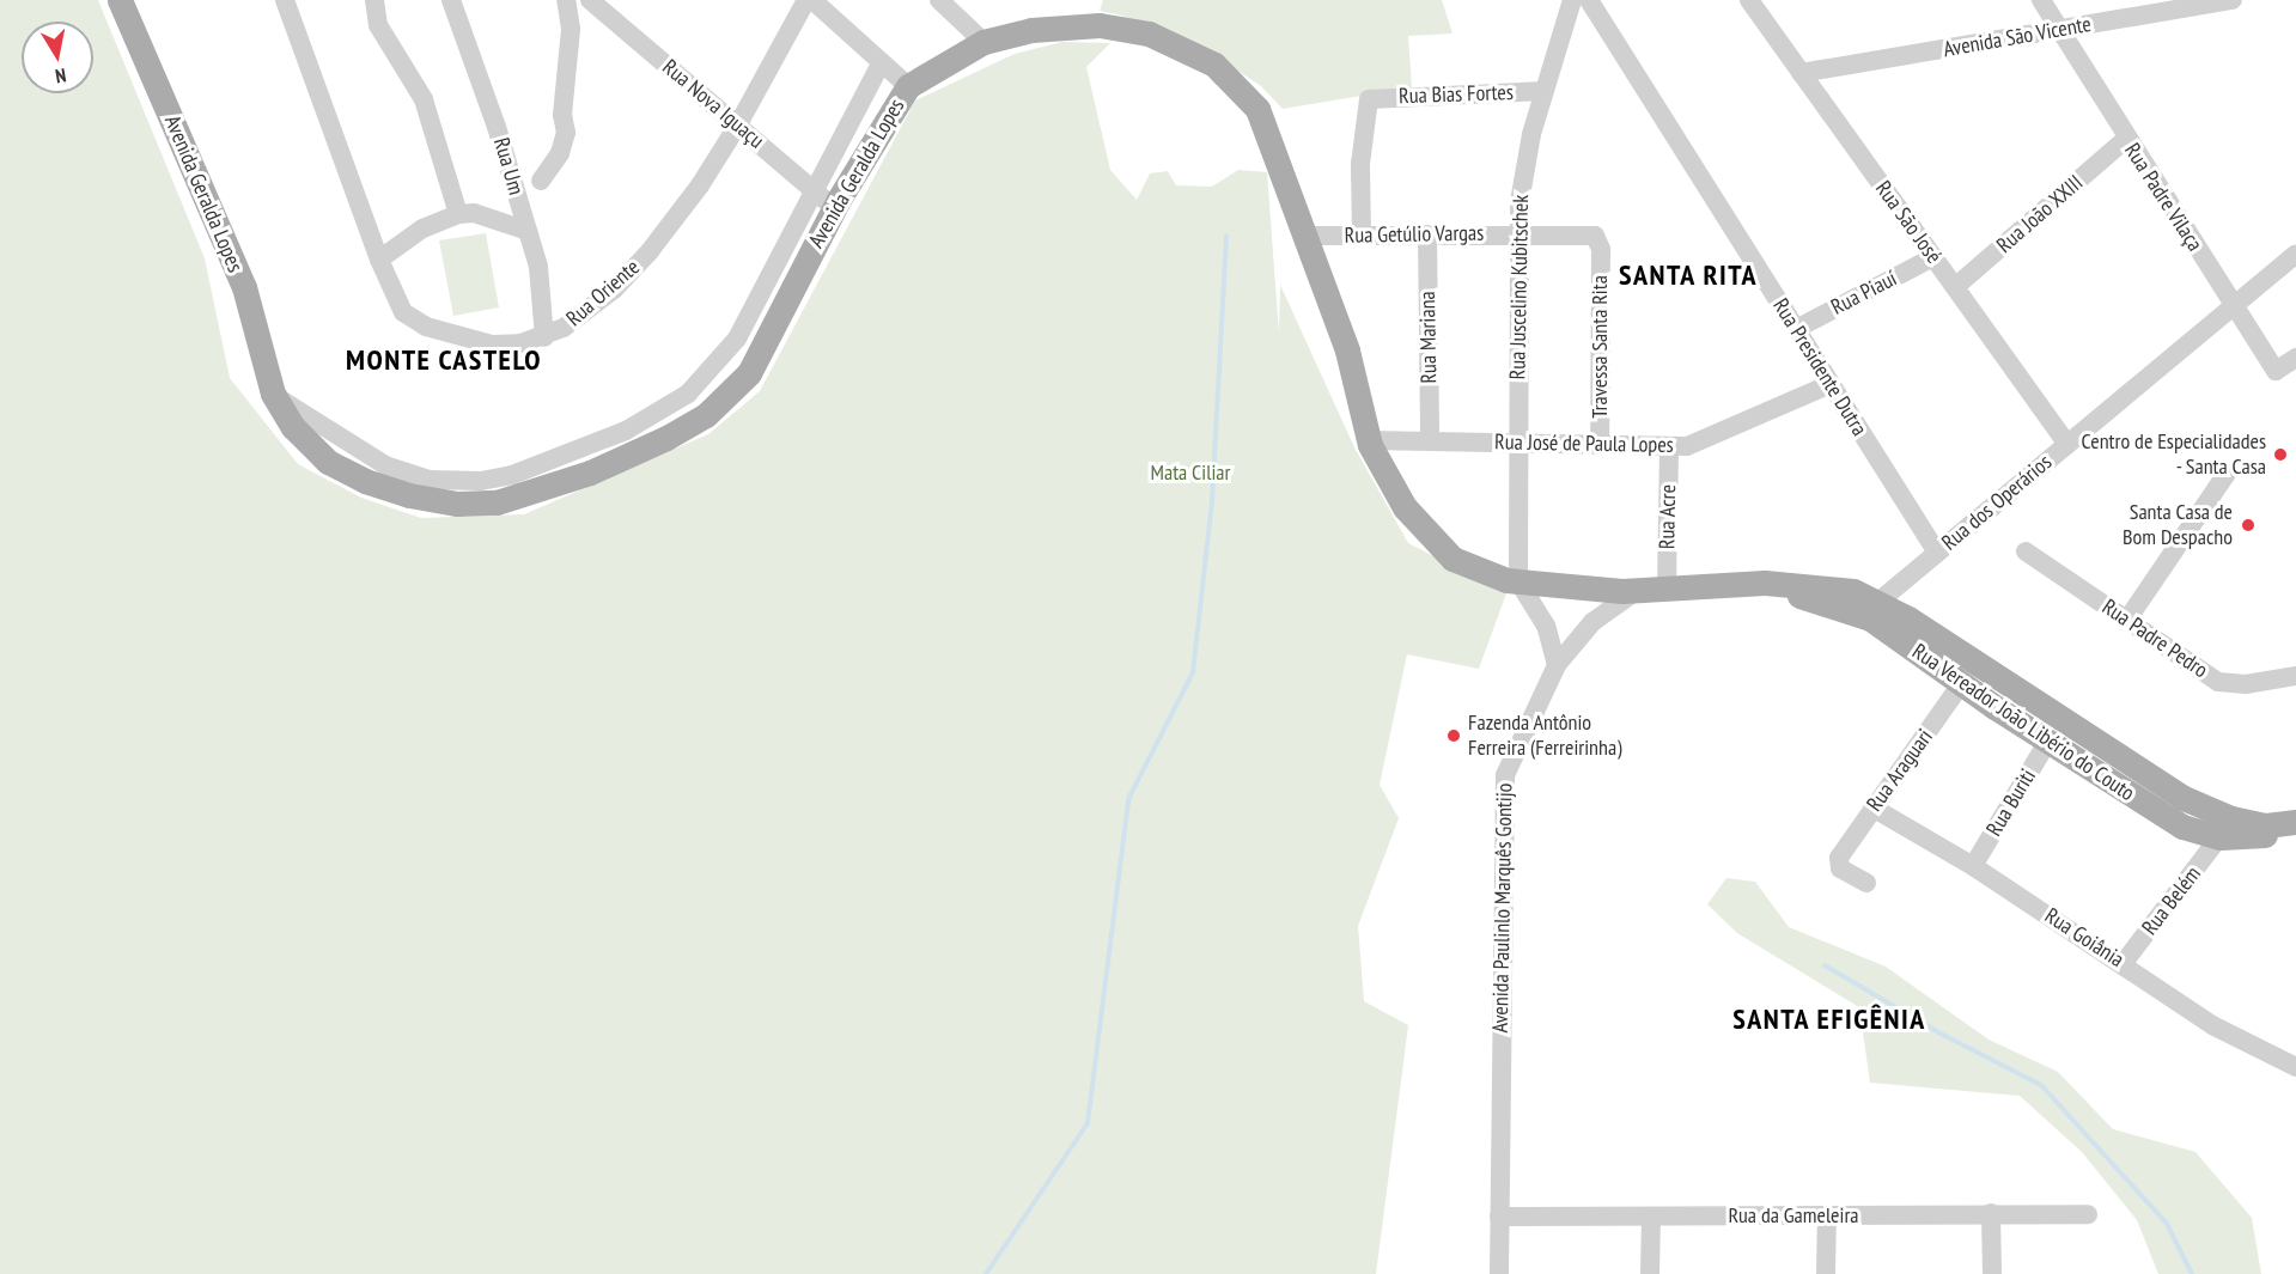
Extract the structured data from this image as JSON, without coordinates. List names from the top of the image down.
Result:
{
  "streets": {
    "main road": ["Avenida Geralda Lopes", "Rua Vereador João Libério do Couto"],
    "street": [
      "Avenida São Vicente",
      "Rua Bias Fortes",
      "Rua Nova Iguaçu",
      "Rua Um",
      "Rua Padre Vilaça",
      "Rua João XXIII",
      "Rua São José",
      "Rua Getúlio Vargas",
      "Rua Juscelino Kubitschek",
      "Rua Oriente",
      "Rua Piauí",
      "Rua Mariana",
      "Travessa Santa Rita",
      "Rua Presidente Dutra",
      "Rua José de Paula Lopes",
      "Rua dos Operários",
      "Rua Acre",
      "Rua Padre Pedro",
      "Rua Araguari",
      "Rua Buriti",
      "Rua Belém",
      "Avenida Paulinlo Marquês Gontijo",
      "Rua Goiânia",
      "Rua da Gameleira"
    ]
  },
  "crossings": [
    ["Avenida São Vicente", "Rua Padre Vilaça"],
    ["Avenida São Vicente", "Rua São José"],
    ["Rua Bias Fortes", "Rua Getúlio Vargas"],
    ["Rua Bias Fortes", "Rua Juscelino Kubitschek"],
    ["Rua Nova Iguaçu", "Avenida Geralda Lopes"],
    ["Rua Nova Iguaçu", "Rua Oriente"],
    ["Rua Um", "Rua Oriente"],
    ["Avenida Geralda Lopes", "Rua Getúlio Vargas"],
    ["Avenida Geralda Lopes", "Rua Juscelino Kubitschek"],
    ["Avenida Geralda Lopes", "Rua José de Paula Lopes"],
    ["Avenida Geralda Lopes", "Rua Vereador João Libério do Couto"],
    ["Rua Padre Vilaça", "Rua João XXIII"],
    ["Rua Padre Vilaça", "Rua dos Operários"],
    ["Rua João XXIII", "Rua São José"],
    ["Rua São José", "Rua Piauí"],
    ["Rua São José", "Rua dos Operários"],
    ["Rua Getúlio Vargas", "Rua Juscelino Kubitschek"],
    ["Rua Getúlio Vargas", "Rua Mariana"],
    ["Rua Getúlio Vargas", "Travessa Santa Rita"],
    ["Rua Juscelino Kubitschek", "Rua José de Paula Lopes"],
    ["Rua Juscelino Kubitschek", "Rua Vereador João Libério do Couto"],
    ["Rua Piauí", "Rua Presidente Dutra"],
    ["Rua Mariana", "Rua José de Paula Lopes"],
    ["Travessa Santa Rita", "Rua José de Paula Lopes"],
    ["Rua Presidente Dutra", "Rua José de Paula Lopes"],
    ["Rua Presidente Dutra", "Rua dos Operários"],
    ["Rua José de Paula Lopes", "Rua Acre"],
    ["Rua dos Operários", "Rua Vereador João Libério do Couto"],
    ["Rua Acre", "Rua Vereador João Libério do Couto"],
    ["Rua Vereador João Libério do Couto", "Rua Araguari"],
    ["Rua Vereador João Libério do Couto", "Rua Buriti"],
    ["Rua Vereador João Libério do Couto", "Rua Belém"],
    ["Rua Vereador João Libério do Couto", "Avenida Paulinlo Marquês Gontijo"],
    ["Rua Araguari", "Rua Goiânia"],
    ["Rua Buriti", "Rua Goiânia"],
    ["Rua Belém", "Rua Goiânia"],
    ["Avenida Paulinlo Marquês Gontijo", "Rua da Gameleira"]
  ],
  "districts": ["SANTA RITA", "MONTE CASTELO", "SANTA EFIGÊNIA"],
  "parks": ["Mata Ciliar"],
  "places": ["Centro de Especialidades - Santa Casa", "Santa Casa de Bom Despacho", "Fazenda Antônio Ferreira (Ferreirinha)"],
  "north": "bottom"
}
